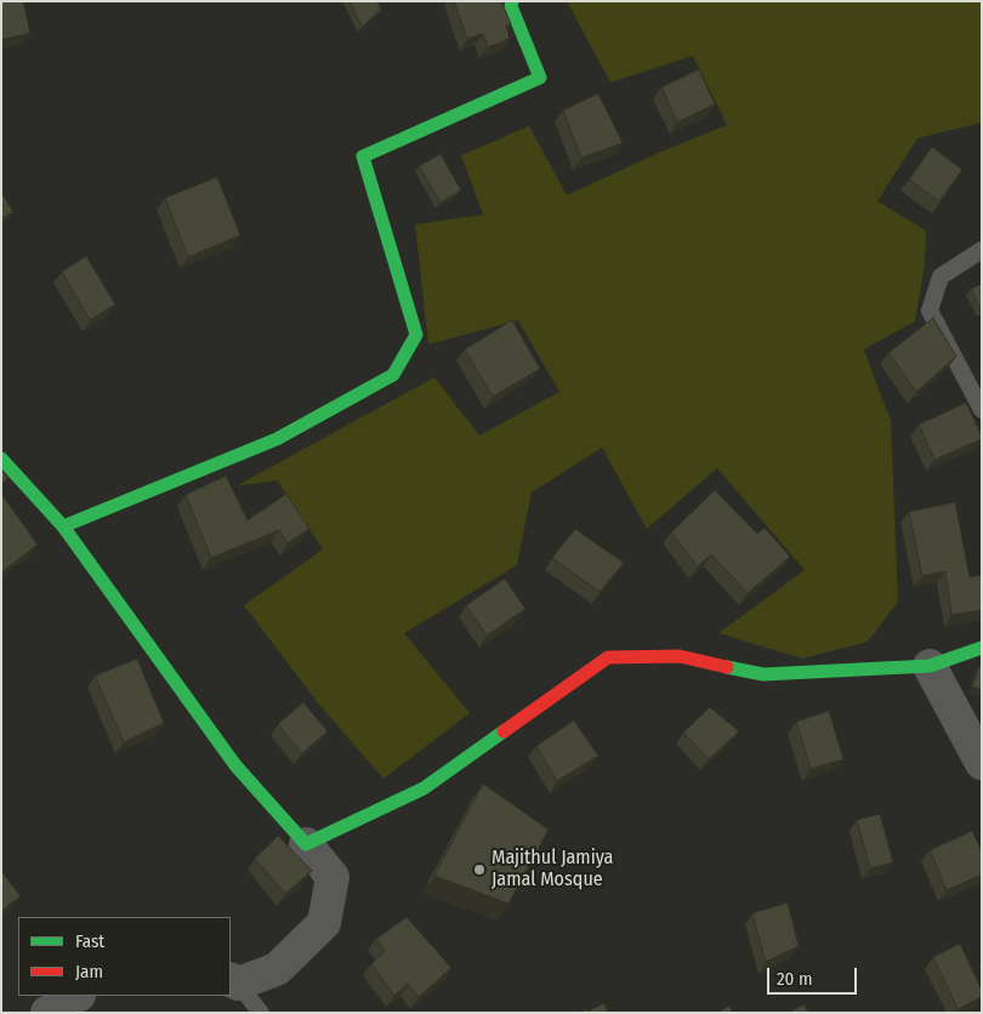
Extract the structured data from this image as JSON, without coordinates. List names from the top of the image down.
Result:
{
  "places": ["Majithul Jamiya Jamal Mosque"],
  "legend": ["Fast", "Jam"],
  "scale_bar": "20 m"
}
